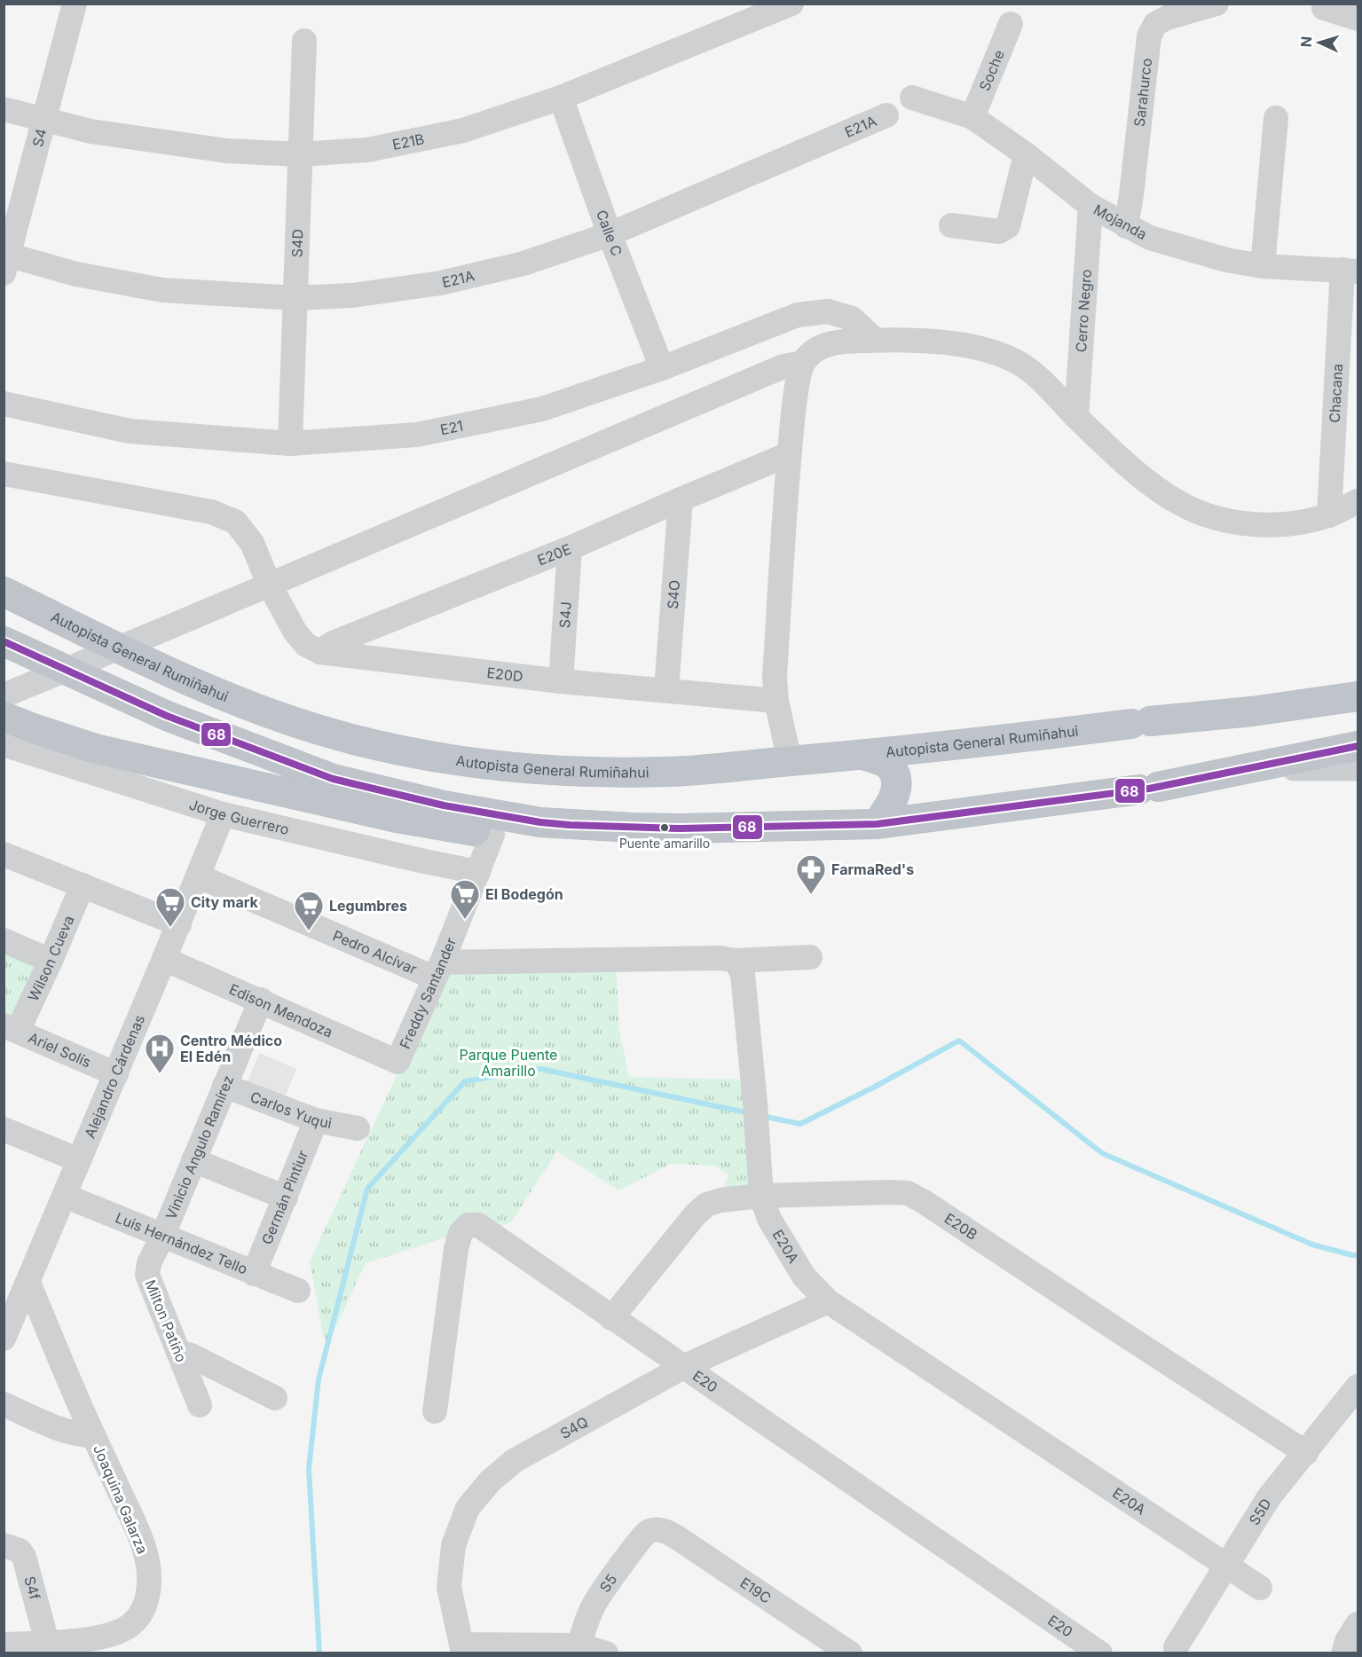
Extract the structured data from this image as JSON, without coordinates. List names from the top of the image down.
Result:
{
  "streets": {
    "highway": ["Autopista General Rumiñahui"],
    "street": [
      "Soche",
      "Sarahurco",
      "E21A",
      "S4",
      "E21B",
      "Mojanda",
      "Calle C",
      "S4D",
      "Cerro Negro",
      "Chacana",
      "E21",
      "E20E",
      "S4O",
      "S4J",
      "E20D",
      "Jorge Guerrero",
      "Pedro Alcívar",
      "Wilson Cueva",
      "Freddy Santander",
      "Edison Mendoza",
      "Ariel Solís",
      "Alejandro Cárdenas",
      "Carlos Yuqui",
      "Vinicio Angulo Ramírez",
      "Germán Pintiur",
      "E20B",
      "Luis Hernández Tello",
      "E20A",
      "Milton Patiño",
      "E20",
      "S4Q",
      "Joaquina Galarza",
      "S5D",
      "S5",
      "S4f",
      "E19C"
    ]
  },
  "crossings": [
    ["Soche", "Mojanda"],
    ["Sarahurco", "Mojanda"],
    ["E21A", "S4"],
    ["E21A", "Calle C"],
    ["E21A", "S4D"],
    ["S4", "E21B"],
    ["E21B", "Calle C"],
    ["E21B", "S4D"],
    ["Mojanda", "Cerro Negro"],
    ["Mojanda", "Chacana"],
    ["Calle C", "E21"],
    ["S4D", "E21"],
    ["E20E", "S4O"],
    ["E20E", "S4J"],
    ["E20E", "E20D"],
    ["S4O", "E20D"],
    ["S4J", "E20D"],
    ["Jorge Guerrero", "Freddy Santander"],
    ["Jorge Guerrero", "Alejandro Cárdenas"],
    ["Pedro Alcívar", "Freddy Santander"],
    ["Pedro Alcívar", "Alejandro Cárdenas"],
    ["Wilson Cueva", "Ariel Solís"],
    ["Freddy Santander", "Edison Mendoza"],
    ["Edison Mendoza", "Alejandro Cárdenas"],
    ["Edison Mendoza", "Vinicio Angulo Ramírez"],
    ["Ariel Solís", "Alejandro Cárdenas"],
    ["Alejandro Cárdenas", "Luis Hernández Tello"],
    ["Alejandro Cárdenas", "Joaquina Galarza"],
    ["Carlos Yuqui", "Vinicio Angulo Ramírez"],
    ["Carlos Yuqui", "Germán Pintiur"],
    ["Vinicio Angulo Ramírez", "Luis Hernández Tello"],
    ["Vinicio Angulo Ramírez", "Milton Patiño"],
    ["Germán Pintiur", "Luis Hernández Tello"],
    ["E20B", "E20A"],
    ["E20B", "E20"],
    ["E20B", "S5D"],
    ["Luis Hernández Tello", "Milton Patiño"],
    ["E20A", "S4Q"],
    ["E20A", "S5D"],
    ["E20", "S4Q"],
    ["Joaquina Galarza", "S4f"],
    ["S5", "E19C"]
  ],
  "parks": ["Parque Puente Amarillo"],
  "places": {
    "other": ["Puente amarillo"],
    "pharmacy": ["FarmaRed's"],
    "supermarket": ["El Bodegón", "City mark", "Legumbres"],
    "hospital": ["Centro Médico El Edén"]
  },
  "lines": ["transit line 68"],
  "north": "left"
}
